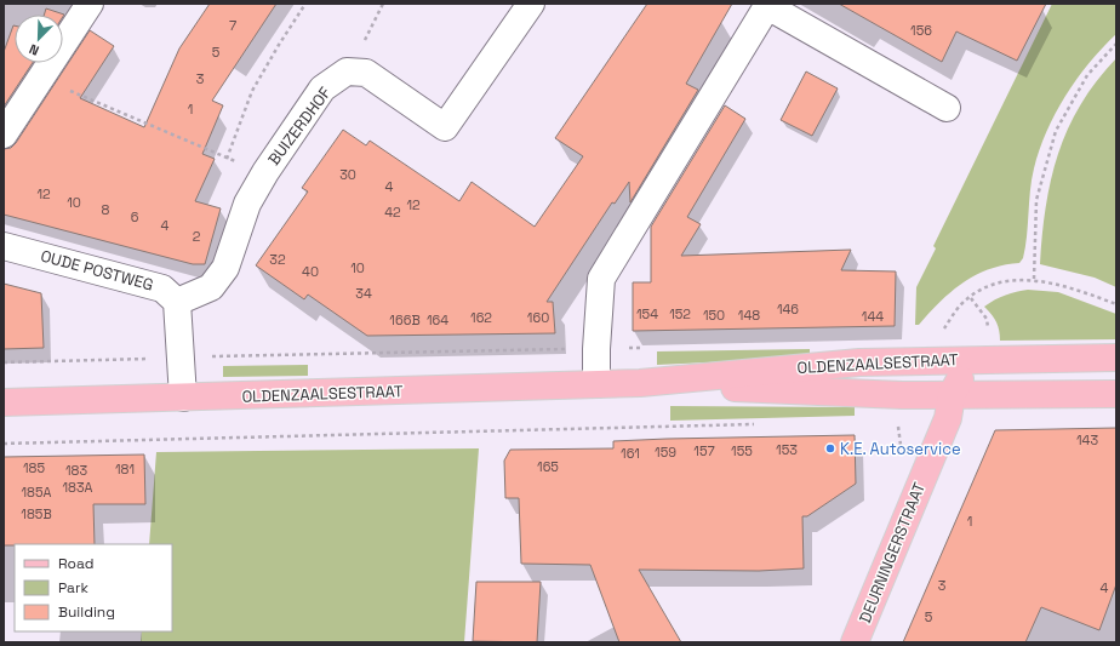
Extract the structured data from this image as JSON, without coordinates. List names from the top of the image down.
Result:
{
  "streets": {
    "main road": ["OLDENZAALSESTRAAT", "DEURNINGERSTRAAT"],
    "street": ["BUIZERDHOF", "OUDE POSTWEG"]
  },
  "crossings": [
    ["BUIZERDHOF", "OUDE POSTWEG"],
    ["OLDENZAALSESTRAAT", "DEURNINGERSTRAAT"]
  ],
  "places": ["K.E. Autoservice"],
  "house_numbers": [
    "7",
    "156",
    "5",
    "3",
    "1",
    "30",
    "4",
    "12",
    "10",
    "12",
    "8",
    "42",
    "6",
    "4",
    "2",
    "32",
    "10",
    "40",
    "34",
    "146",
    "154",
    "152",
    "150",
    "148",
    "144",
    "162",
    "160",
    "166B",
    "164",
    "143",
    "153",
    "157",
    "155",
    "159",
    "161",
    "165",
    "185",
    "181",
    "183",
    "183A",
    "185A",
    "185B",
    "1",
    "3",
    "4",
    "5"
  ],
  "legend": ["Road", "Park", "Building"],
  "north": "bottom left"
}
